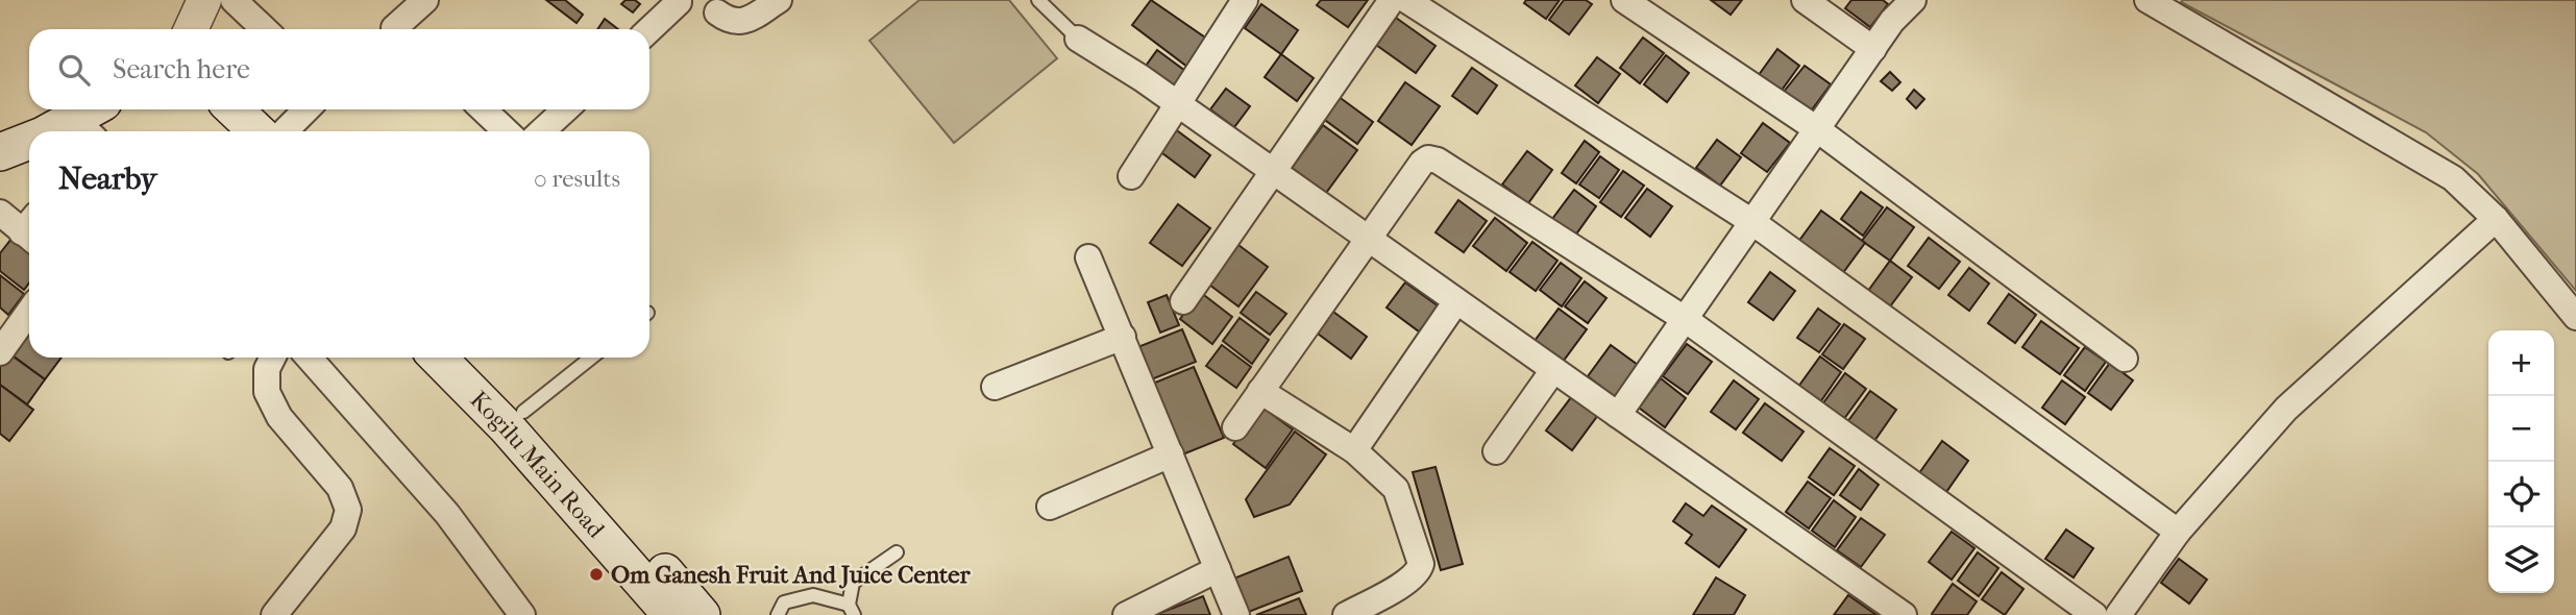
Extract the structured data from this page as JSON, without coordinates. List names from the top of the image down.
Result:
{
  "streets": {
    "main road": ["Kogilu Main Road"]
  },
  "places": ["Om Ganesh Fruit And Juice Center"],
  "page": {
    "search": "Search here",
    "heading": ["Nearby", "0 results"],
    "map_buttons": ["+", "−"]
  }
}
